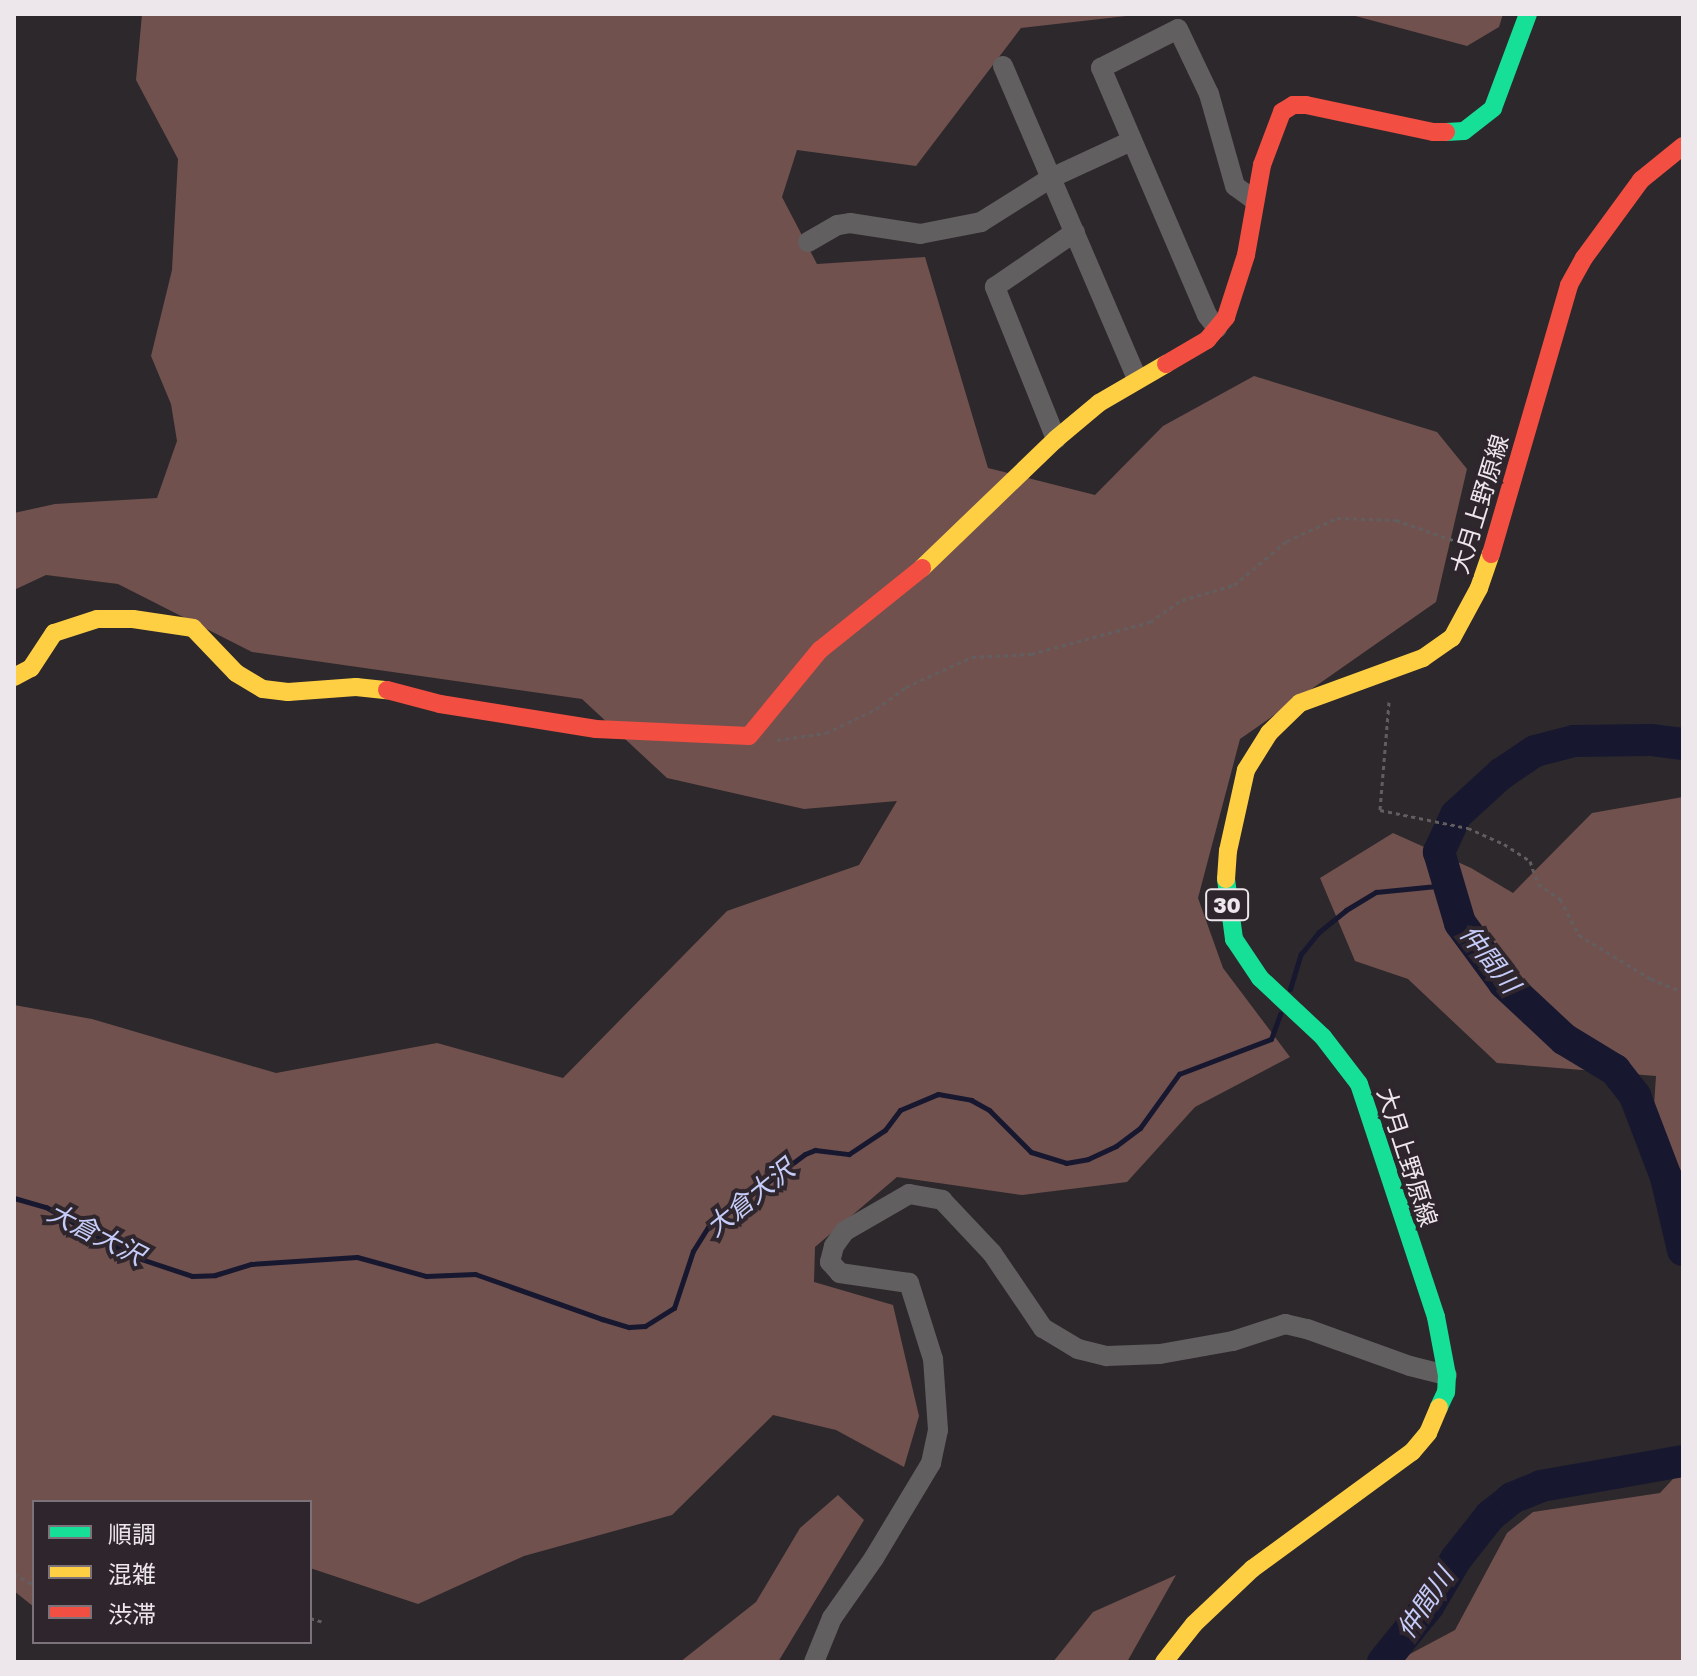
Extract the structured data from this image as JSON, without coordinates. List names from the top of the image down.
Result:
{
  "streets": {
    "street": ["大月上野原線", "30"]
  },
  "water": ["仲間川", "大倉大沢"],
  "legend": ["順調", "混雑", "渋滞"]
}
